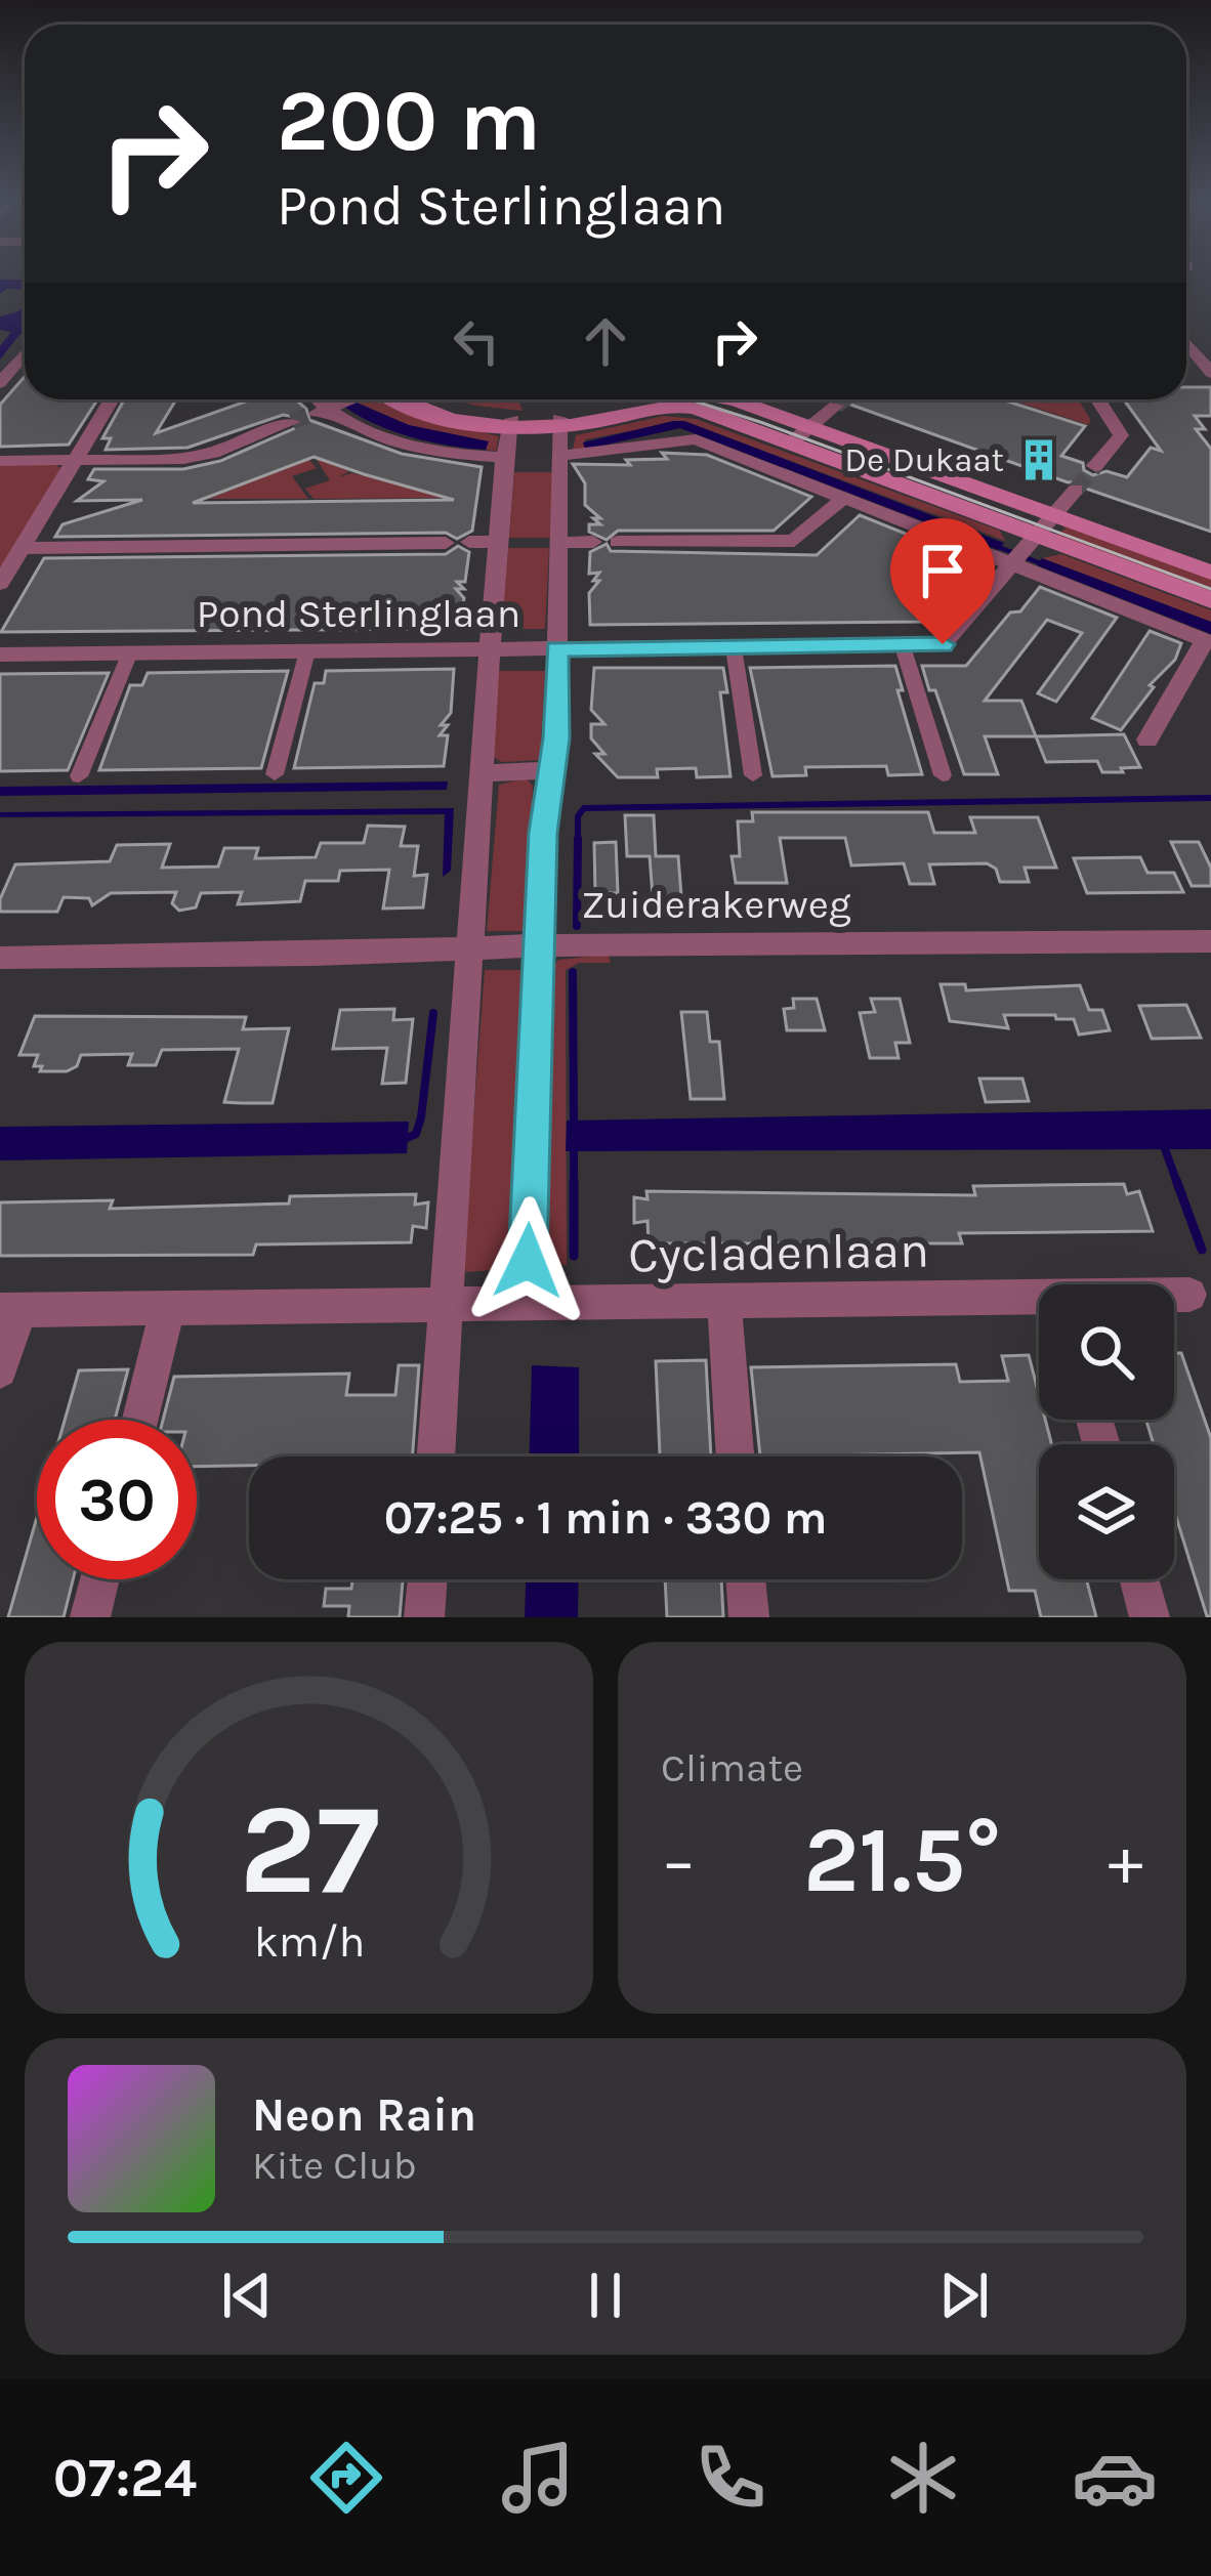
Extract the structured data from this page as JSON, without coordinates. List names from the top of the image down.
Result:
{
  "streets": {
    "street": ["Pond Sterlinglaan", "Zuiderakerweg", "Cycladenlaan"]
  },
  "places": {
    "building": ["De Dukaat"]
  },
  "page": {
    "turn": ["200 m", "Pond Sterlinglaan"],
    "limit": "30",
    "trip": "07:25 · 1 min · 330 m",
    "tile": "Climate",
    "heat": ["−", "21.5°", "+"],
    "song": ["Neon Rain", "Kite Club"],
    "tabs": "07:24",
    "gauge": ["27", "km/h"]
  }
}
